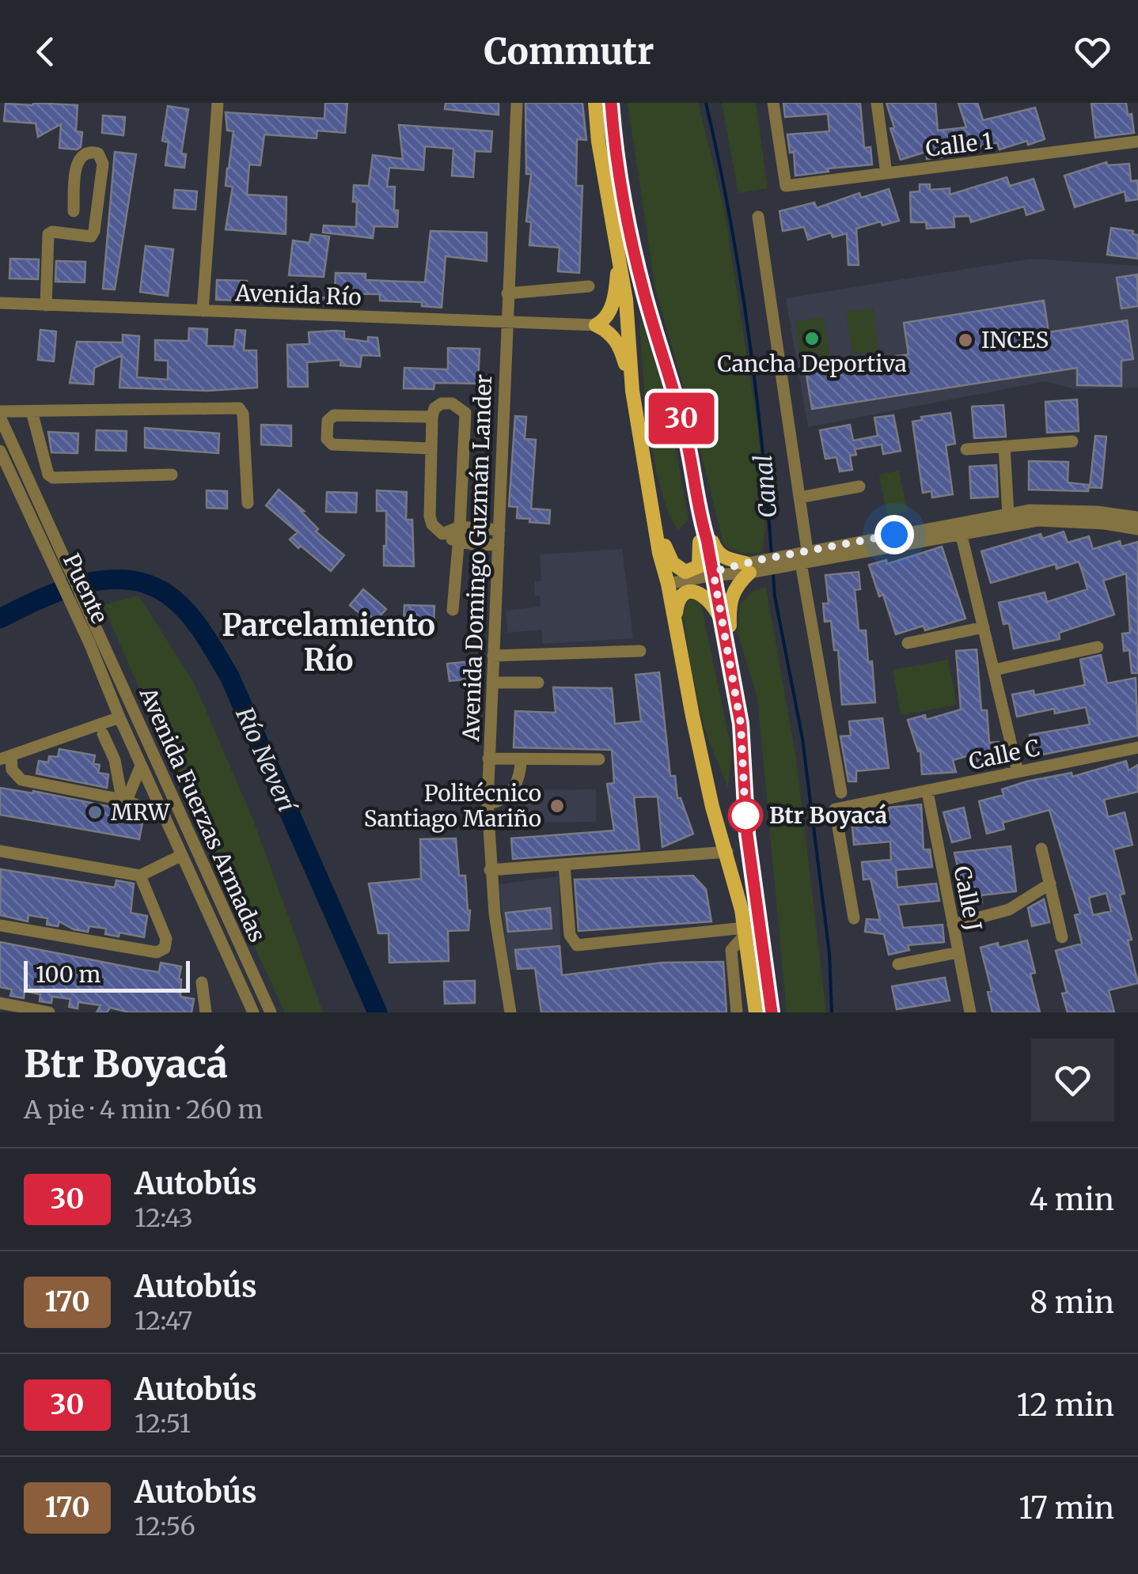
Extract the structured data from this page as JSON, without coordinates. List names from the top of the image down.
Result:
{
  "streets": {
    "street": [
      "Calle 1",
      "Avenida Río",
      "Avenida Domingo Guzmán Lander",
      "Puente",
      "Calle C",
      "Avenida Fuerzas Armadas",
      "Calle J"
    ]
  },
  "crossings": [
    ["Avenida Río", "Avenida Domingo Guzmán Lander"],
    ["Puente", "Avenida Fuerzas Armadas"],
    ["Calle C", "Calle J"]
  ],
  "districts": ["Parcelamiento Río"],
  "water": ["Canal", "Río Neverí"],
  "places": [
    "Cancha Deportiva",
    "INCES",
    "Politécnico Santiago Mariño",
    "MRW",
    "Btr Boyacá"
  ],
  "lines": ["bus line 30"],
  "scale_bar": "100 m",
  "page": {
    "header": "Commutr",
    "on_map": "30",
    "scale": "100 m",
    "heading": ["Btr Boyacá", "A pie · 4 min · 260 m"],
    "list": [
      {
        "mark": "30",
        "name": "Autobús",
        "note": "12:43",
        "value": "4 min"
      },
      {
        "mark": "170",
        "name": "Autobús",
        "note": "12:47",
        "value": "8 min"
      },
      {
        "mark": "30",
        "name": "Autobús",
        "note": "12:51",
        "value": "12 min"
      },
      {
        "mark": "170",
        "name": "Autobús",
        "note": "12:56",
        "value": "17 min"
      }
    ]
  }
}
